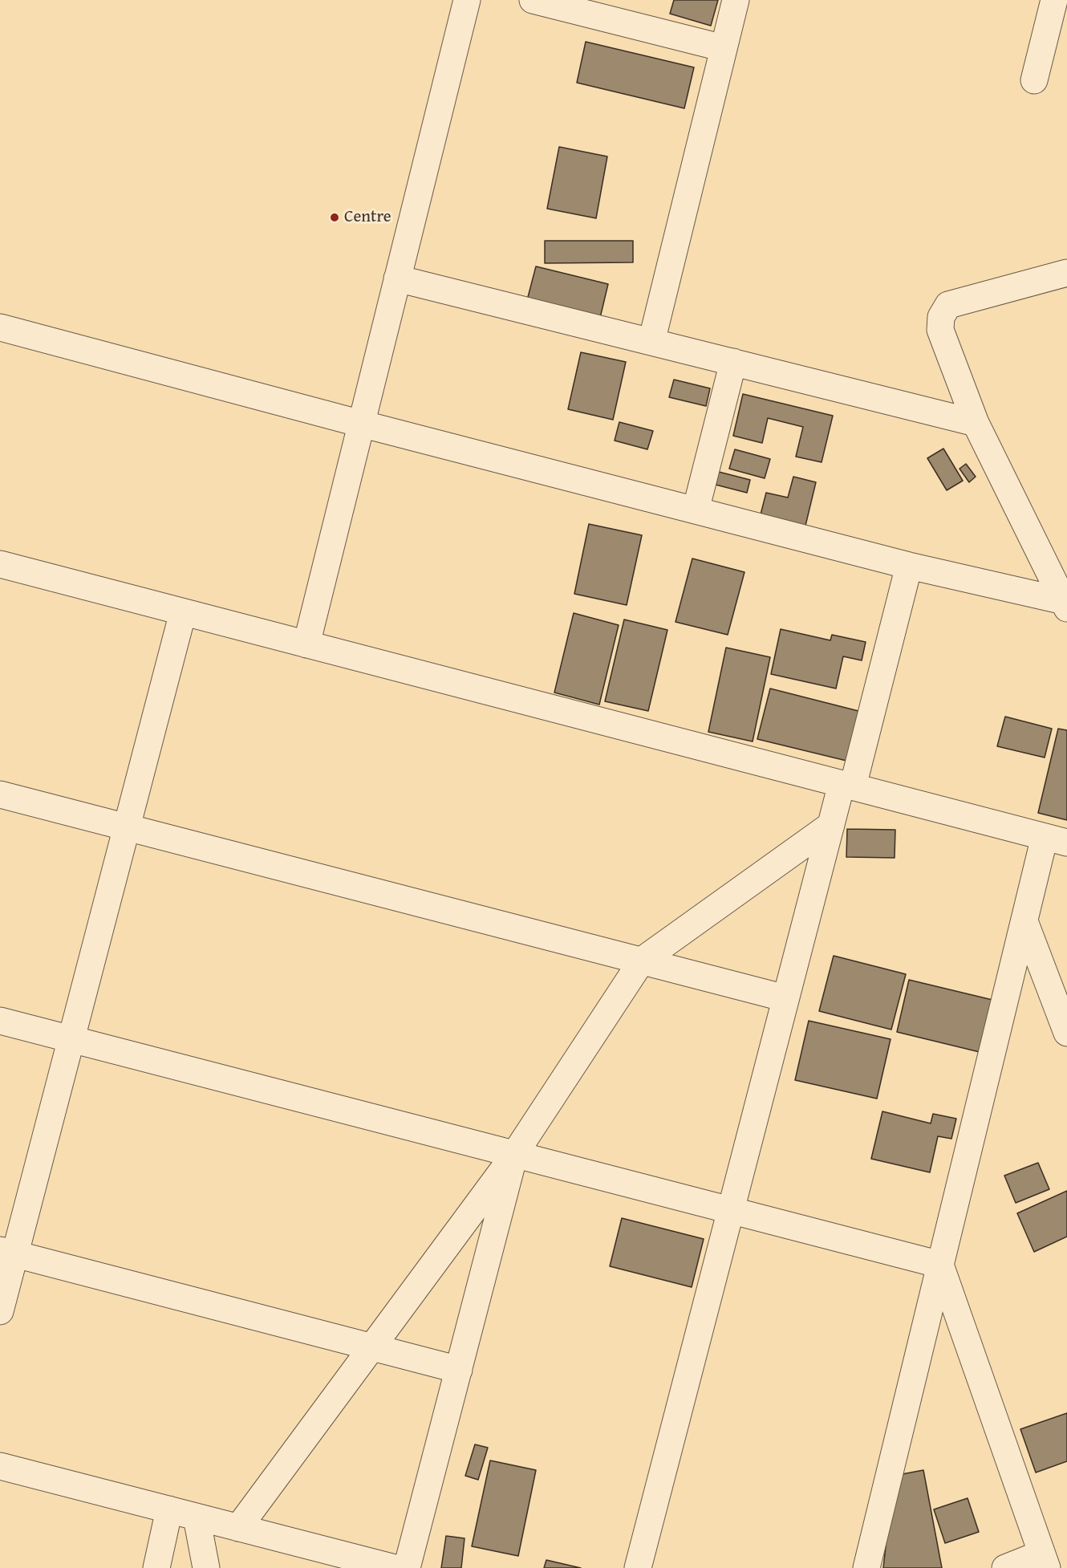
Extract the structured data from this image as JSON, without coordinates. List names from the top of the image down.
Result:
{
  "places": ["Centre"]
}
